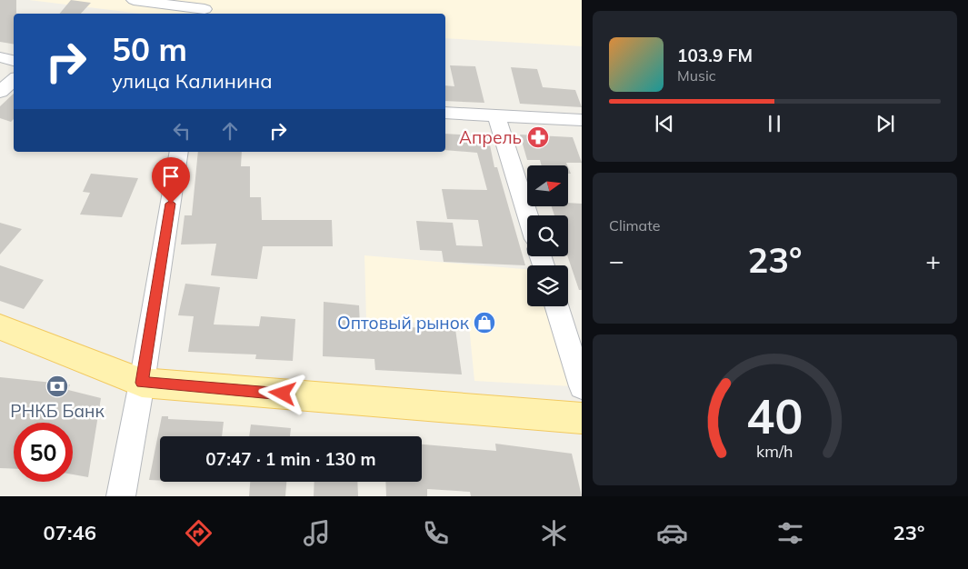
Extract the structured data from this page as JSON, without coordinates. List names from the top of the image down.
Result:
{
  "places": {
    "pharmacy": ["Апрель"],
    "shop": ["Оптовый рынок"],
    "bank": ["РНКБ Банк"]
  },
  "north": "right",
  "page": {
    "turn": ["50 m", "улица Калинина"],
    "song": ["103.9 FM", "Music"],
    "tile": "Climate",
    "heat": ["−", "23°", "+"],
    "limit": "50",
    "trip": "07:47 · 1 min · 130 m",
    "tabs": ["07:46", "23°"],
    "gauge": ["40", "km/h"]
  }
}
